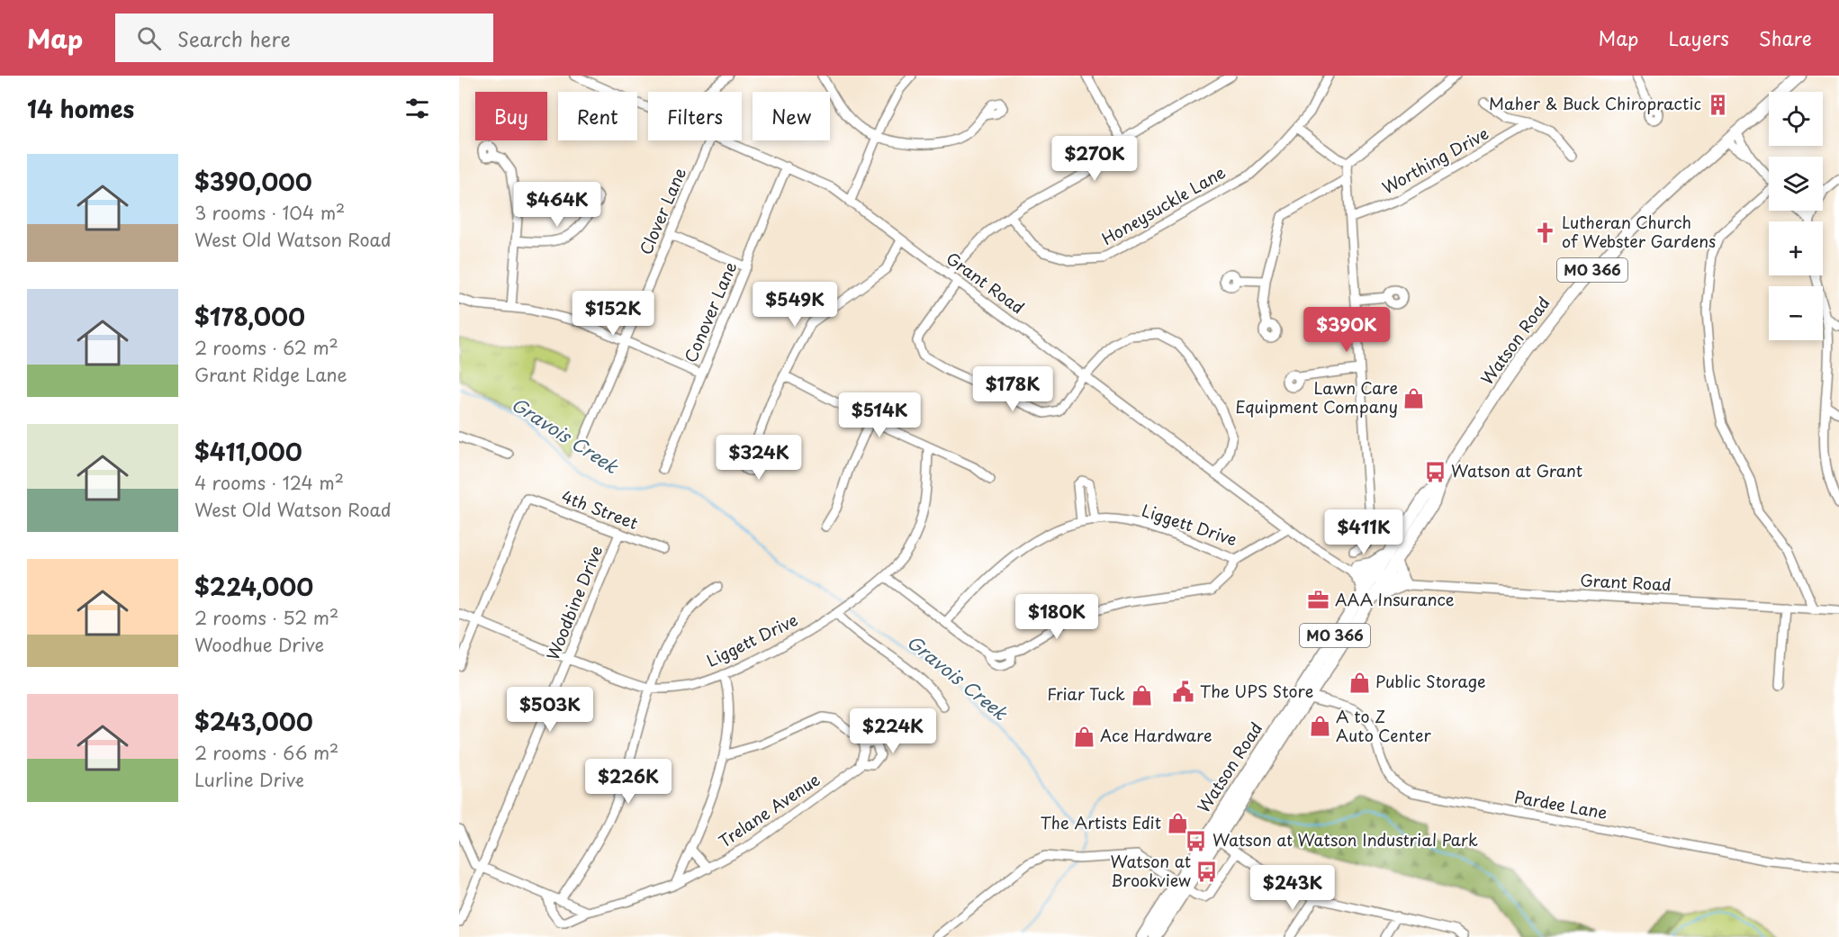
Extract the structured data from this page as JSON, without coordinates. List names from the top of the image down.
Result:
{
  "streets": {
    "main road": ["MO 366", "Watson Road"],
    "street": [
      "Worthing Drive",
      "Honeysuckle Lane",
      "Clover Lane",
      "Grant Road",
      "Conover Lane",
      "4th Street",
      "Liggett Drive",
      "Woodbine Drive",
      "Pardee Lane",
      "Trelane Avenue"
    ]
  },
  "crossings": [
    ["Grant Road", "Conover Lane"],
    ["Grant Road", "Watson Road"],
    ["Grant Road", "Liggett Drive"],
    ["4th Street", "Woodbine Drive"]
  ],
  "water": ["Gravois Creek"],
  "places": {
    "building": ["Maher & Buck Chiropractic"],
    "church": ["Lutheran Church of Webster Gardens"],
    "shop": [
      "Lawn Care Equipment Company",
      "Public Storage",
      "Friar Tuck",
      "A to Z Auto Center",
      "Ace Hardware",
      "The Artists Edit"
    ],
    "bus stop": ["Watson at Grant", "Watson at Watson Industrial Park", "Watson at Brookview"],
    "office": ["AAA Insurance"],
    "public building": ["The UPS Store"]
  },
  "page": {
    "header": "Map",
    "search": "Search here",
    "nav": ["Map", "Layers", "Share"],
    "heading": "14 homes",
    "map_buttons": ["+", "−"],
    "chip": [
      "Buy",
      "Rent",
      "Filters",
      "New"
    ],
    "price": [
      "$270K",
      "$464K",
      "$549K",
      "$152K",
      "$390K",
      "$178K",
      "$514K",
      "$324K",
      "$411K",
      "$180K",
      "$503K",
      "$224K",
      "$226K",
      "$243K"
    ],
    "list": [
      {
        "name": "$390,000",
        "note": "3 rooms · 104 m² · West Old Watson Road"
      },
      {
        "name": "$178,000",
        "note": "2 rooms · 62 m² · Grant Ridge Lane"
      },
      {
        "name": "$411,000",
        "note": "4 rooms · 124 m² · West Old Watson Road"
      },
      {
        "name": "$224,000",
        "note": "2 rooms · 52 m² · Woodhue Drive"
      },
      {
        "name": "$243,000",
        "note": "2 rooms · 66 m² · Lurline Drive"
      }
    ]
  }
}
